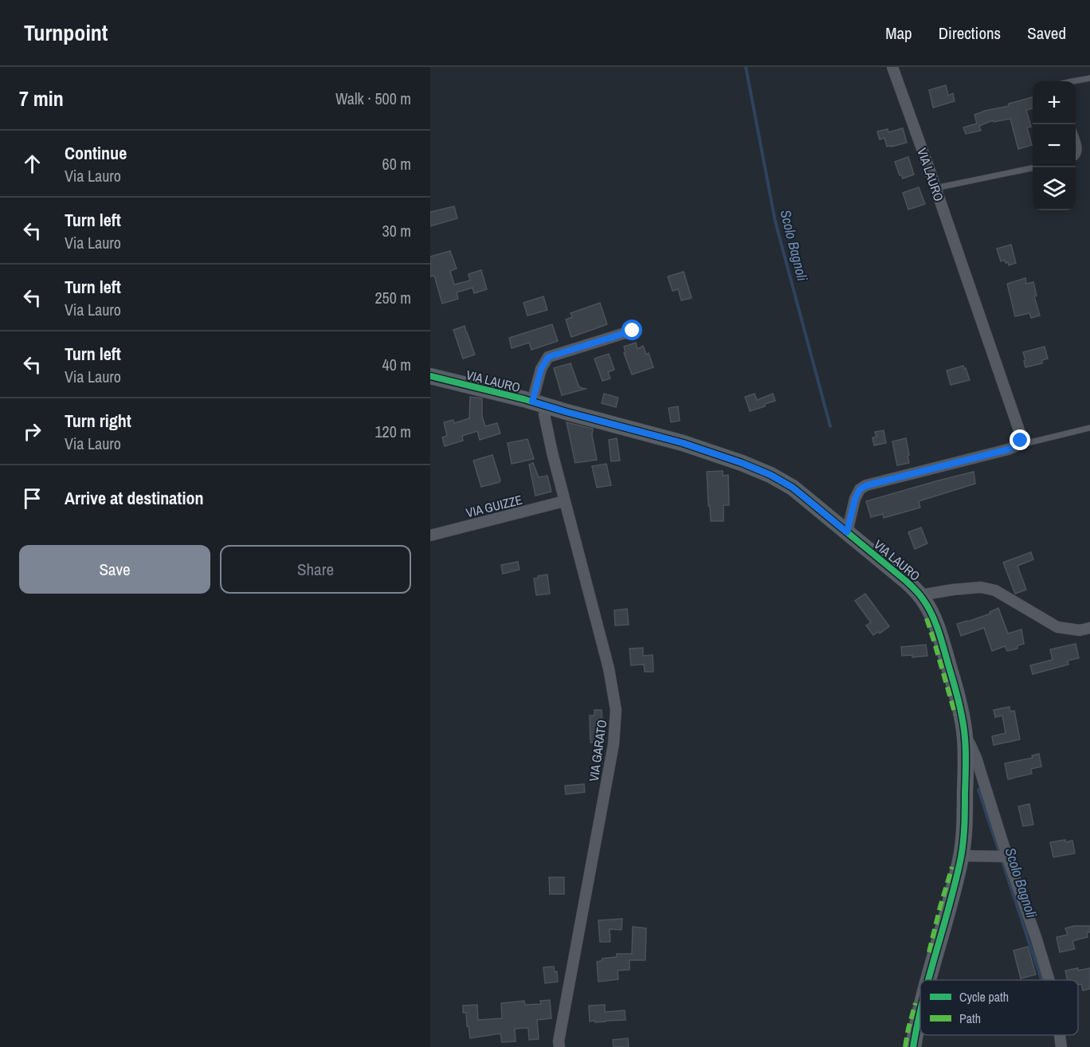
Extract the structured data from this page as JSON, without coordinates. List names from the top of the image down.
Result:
{
  "streets": {
    "street": ["VIA LAURO", "VIA GUIZZE", "VIA GARATO"]
  },
  "crossings": [
    ["VIA LAURO", "VIA GARATO"],
    ["VIA GUIZZE", "VIA GARATO"]
  ],
  "water": ["Scolo Bagnoli"],
  "legend": ["Cycle path", "Path"],
  "page": {
    "header": "Turnpoint",
    "nav": ["Map", "Directions", "Saved"],
    "heading": ["7 min", "Walk · 500 m"],
    "map_buttons": ["+", "−"],
    "list": [
      ["Continue", "Via Lauro", "60 m"],
      ["Turn left", "Via Lauro", "30 m"],
      ["Turn left", "Via Lauro", "250 m"],
      ["Turn left", "Via Lauro", "40 m"],
      ["Turn right", "Via Lauro", "120 m"],
      "Arrive at destination"
    ],
    "buttons": ["Save", "Share"]
  }
}
